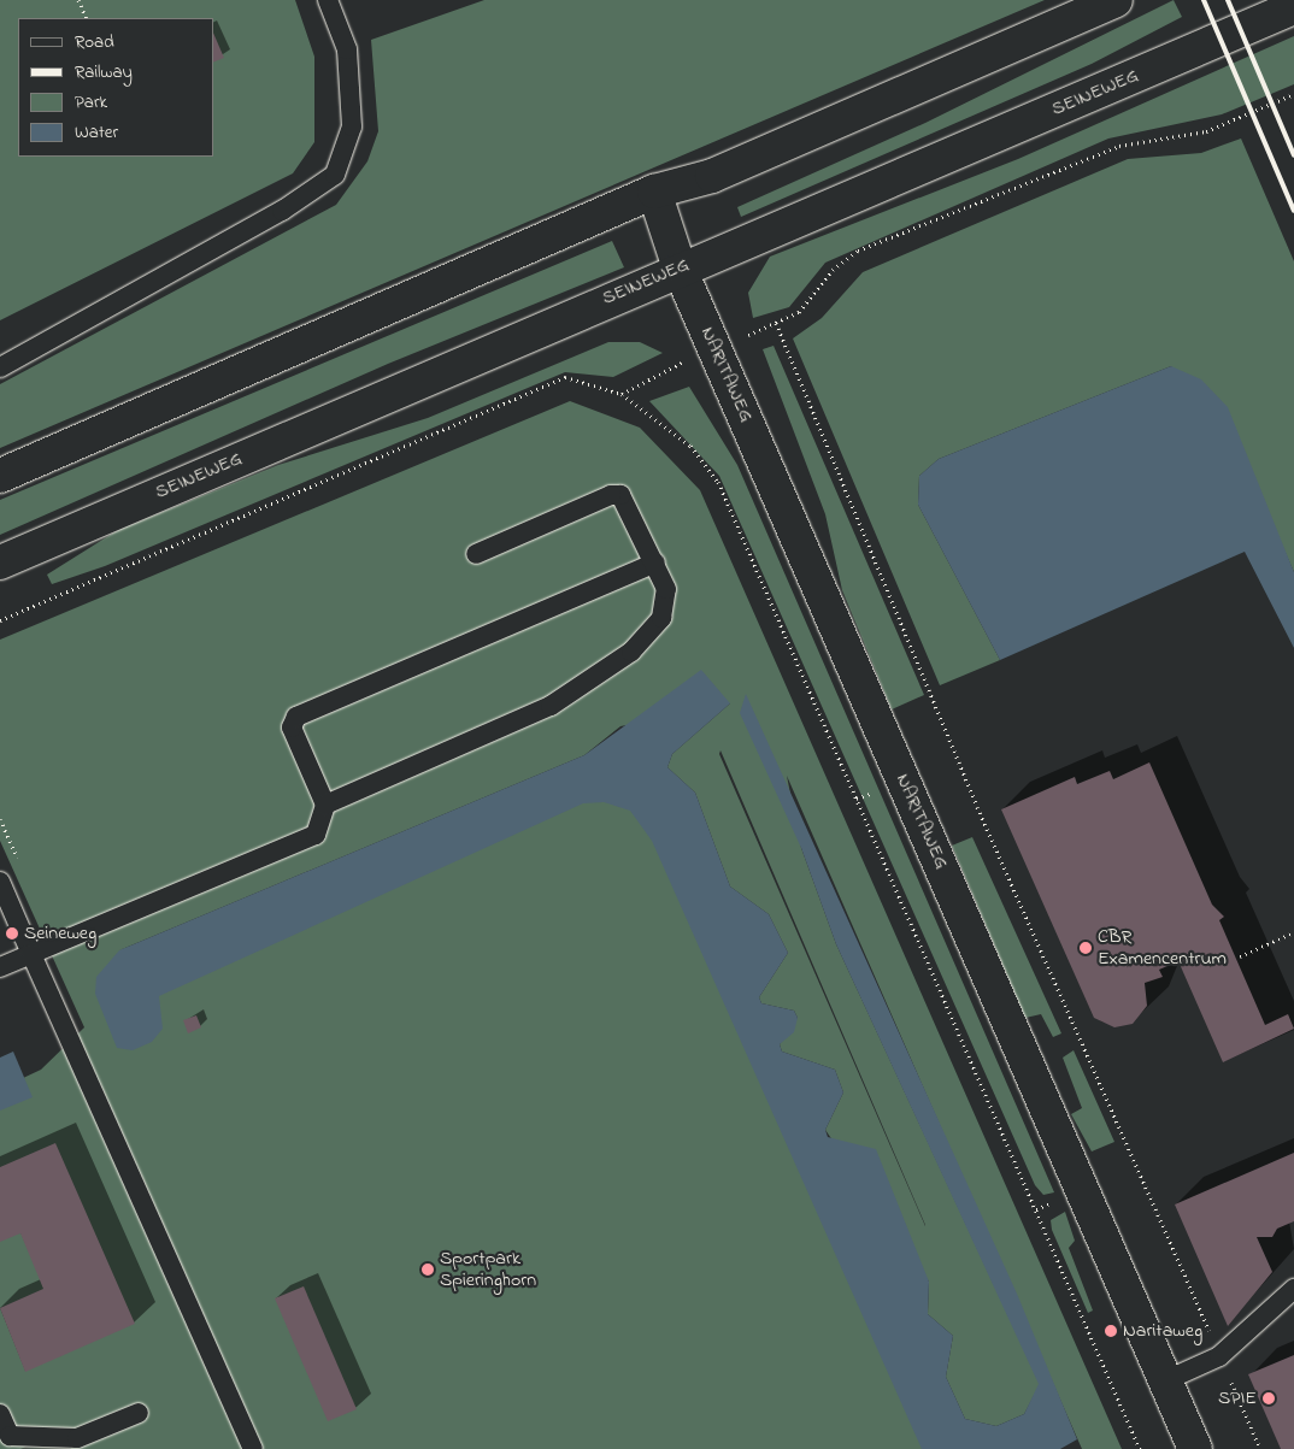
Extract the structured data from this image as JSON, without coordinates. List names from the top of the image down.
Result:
{
  "streets": {
    "main road": ["SEINEWEG", "NARITAWEG"]
  },
  "crossings": [
    ["SEINEWEG", "NARITAWEG"]
  ],
  "places": [
    "Seineweg",
    "CBR Examencentrum",
    "Sportpark Spieringhorn",
    "Naritaweg",
    "SPIE"
  ],
  "legend": [
    "Road",
    "Railway",
    "Park",
    "Water"
  ]
}
